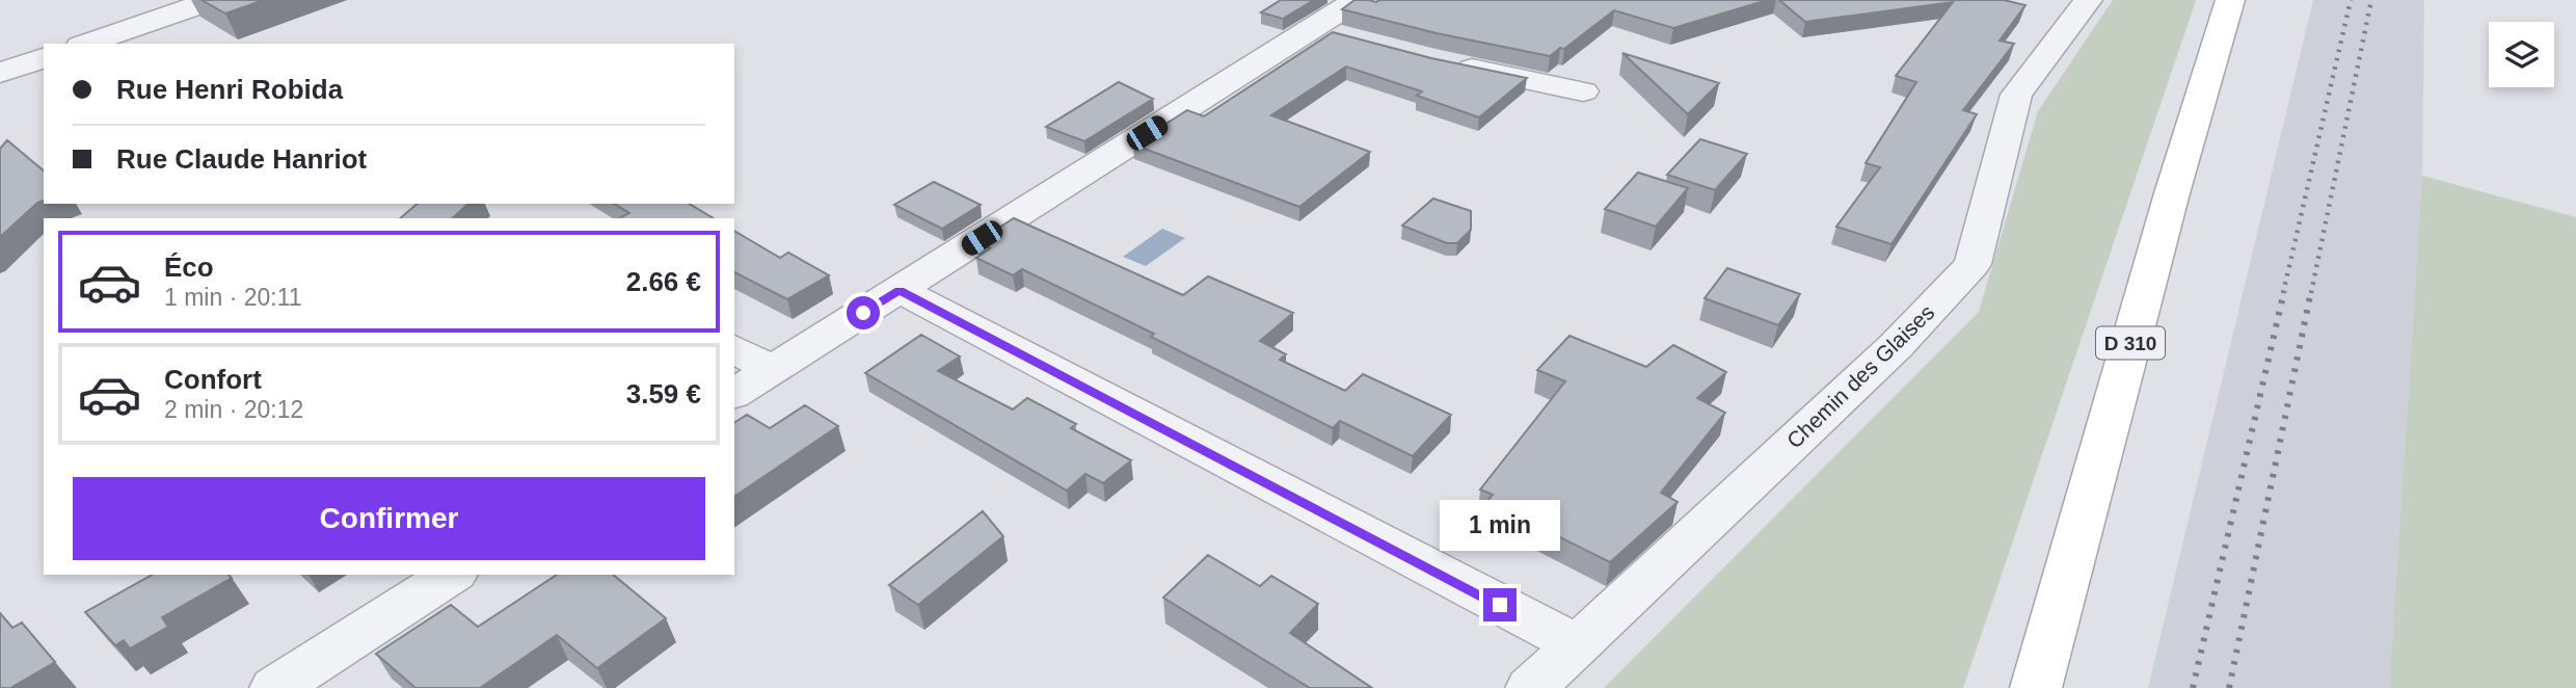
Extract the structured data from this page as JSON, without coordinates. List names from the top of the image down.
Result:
{
  "streets": {
    "main road": ["D 310"],
    "street": ["Chemin des Glaises"]
  },
  "page": {
    "banner": ["Rue Henri Robida", "Rue Claude Hanriot"],
    "list": [
      {
        "name": "Éco",
        "note": "1 min · 20:11",
        "value": "2.66 €"
      },
      {
        "name": "Confort",
        "note": "2 min · 20:12",
        "value": "3.59 €"
      }
    ],
    "buttons": "Confirmer",
    "bubble": "1 min"
  }
}
